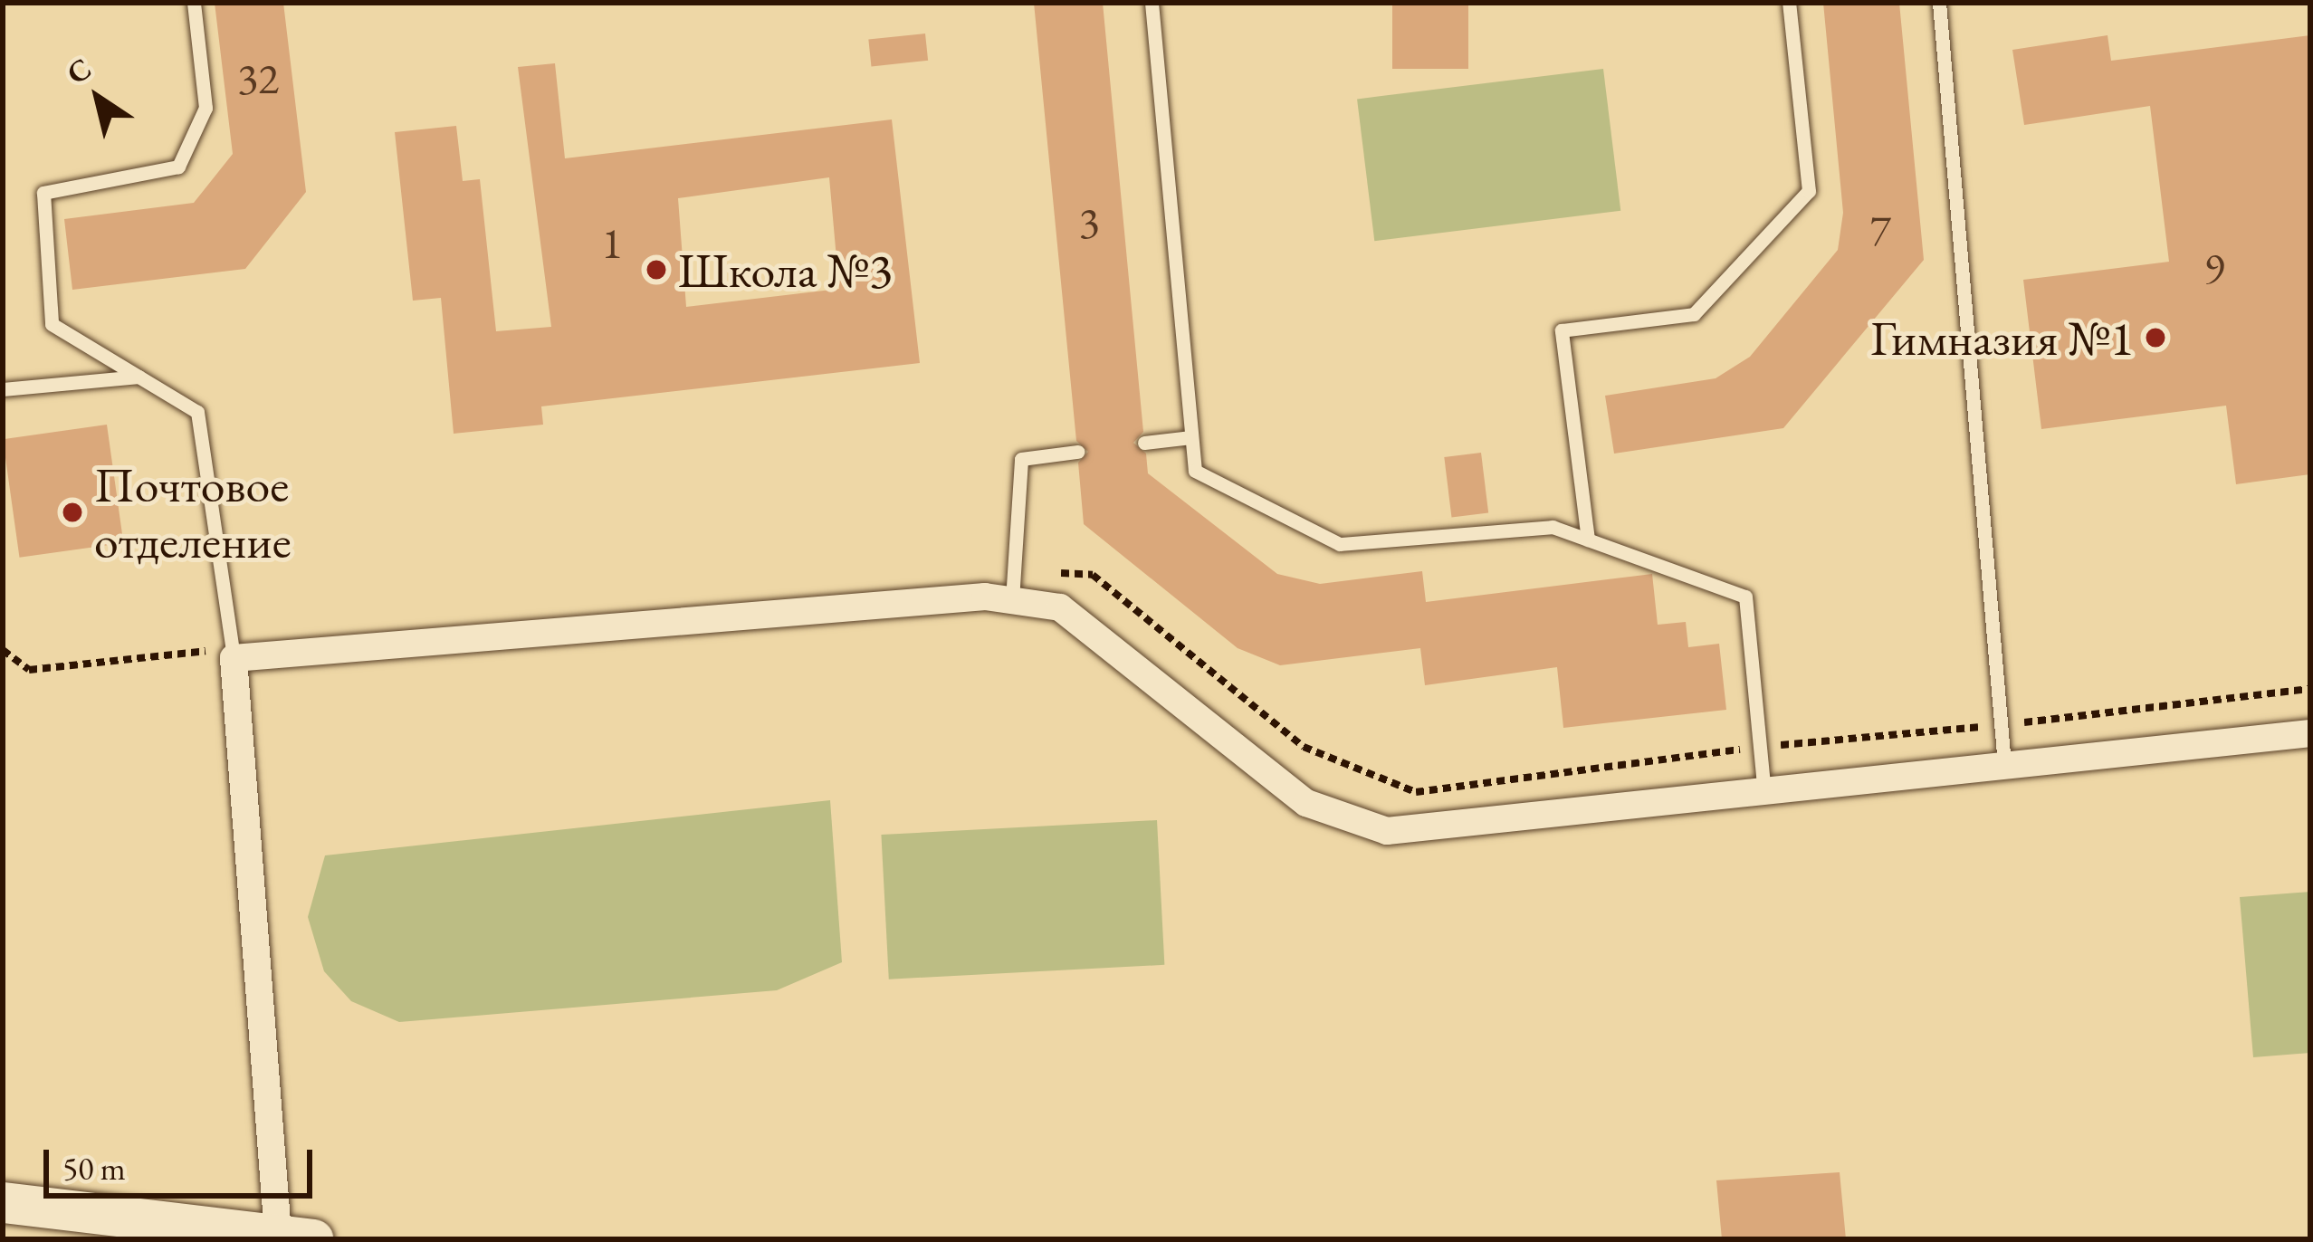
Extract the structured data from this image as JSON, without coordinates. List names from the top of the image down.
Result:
{
  "places": ["Школа №3", "Гимназия №1", "Почтовое отделение"],
  "house_numbers": [
    "32",
    "3",
    "7",
    "1",
    "9"
  ],
  "scale_bar": "50 m",
  "north": "top left"
}
